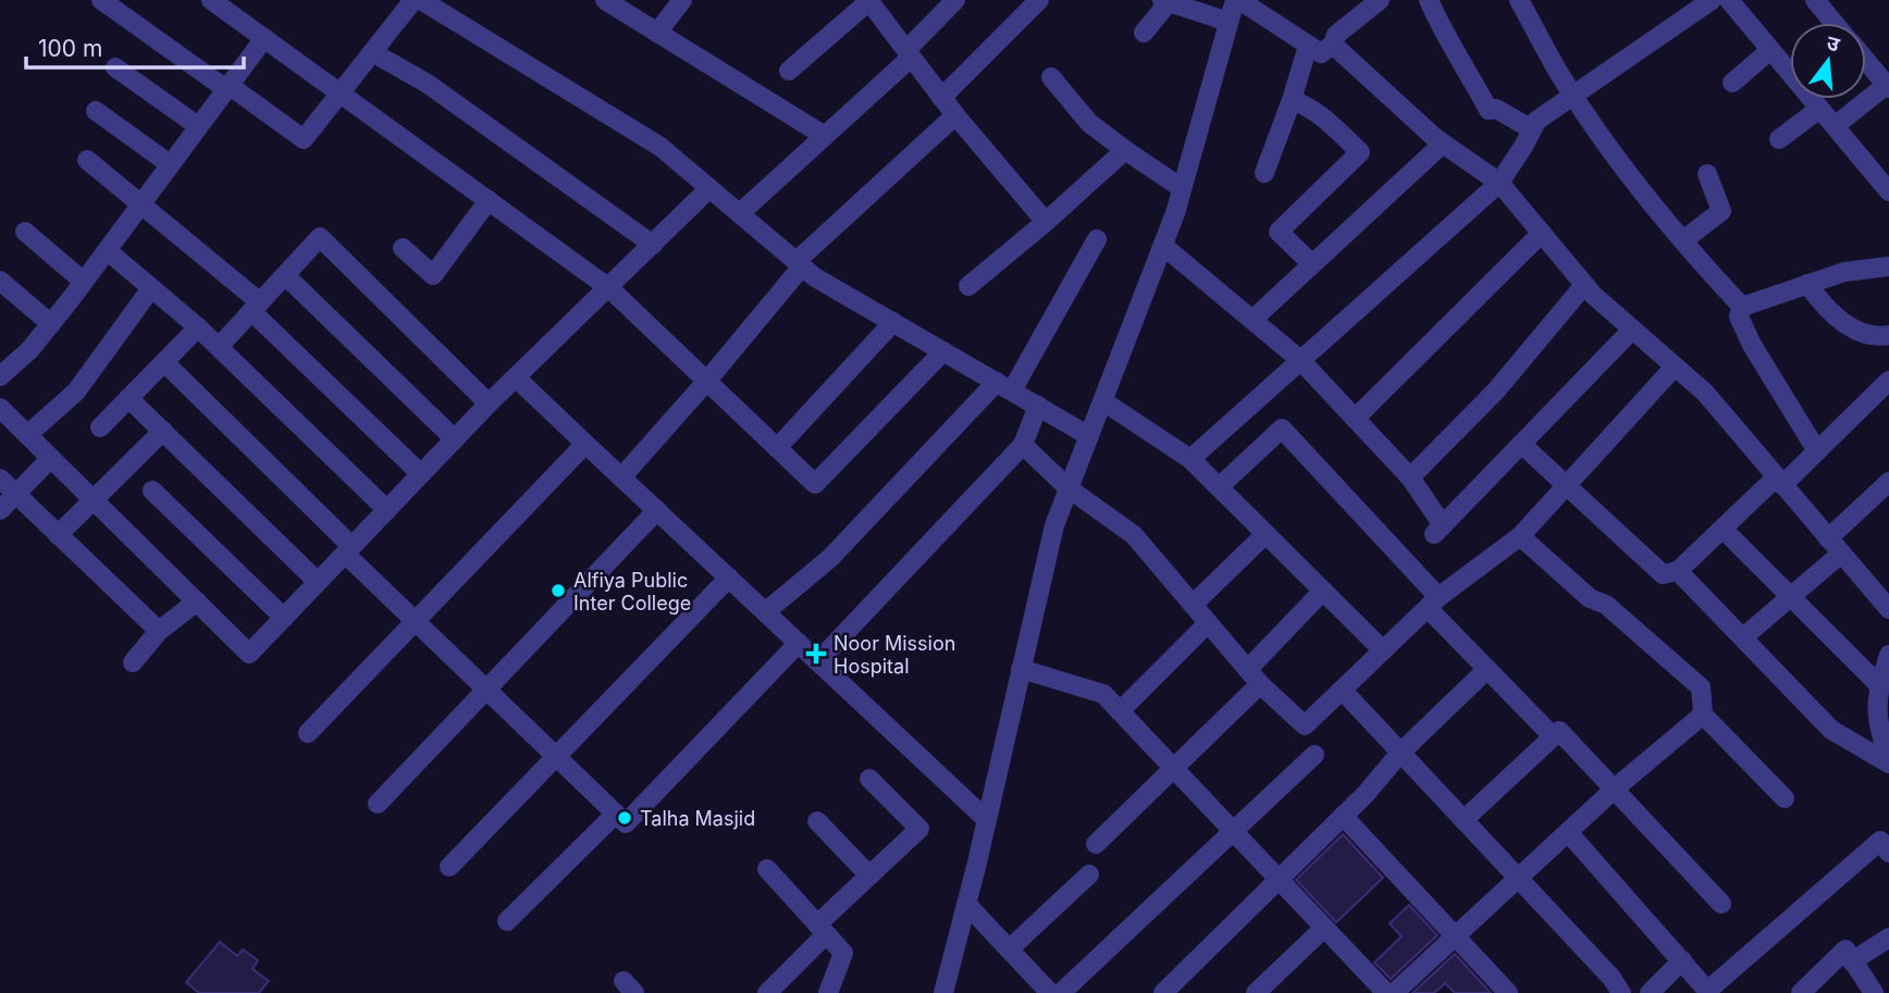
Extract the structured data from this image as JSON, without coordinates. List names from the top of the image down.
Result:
{
  "places": {
    "other": ["Alfiya Public Inter College", "Talha Masjid"],
    "health": ["Noor Mission Hospital"]
  },
  "scale_bar": "100 m",
  "north": "top"
}
